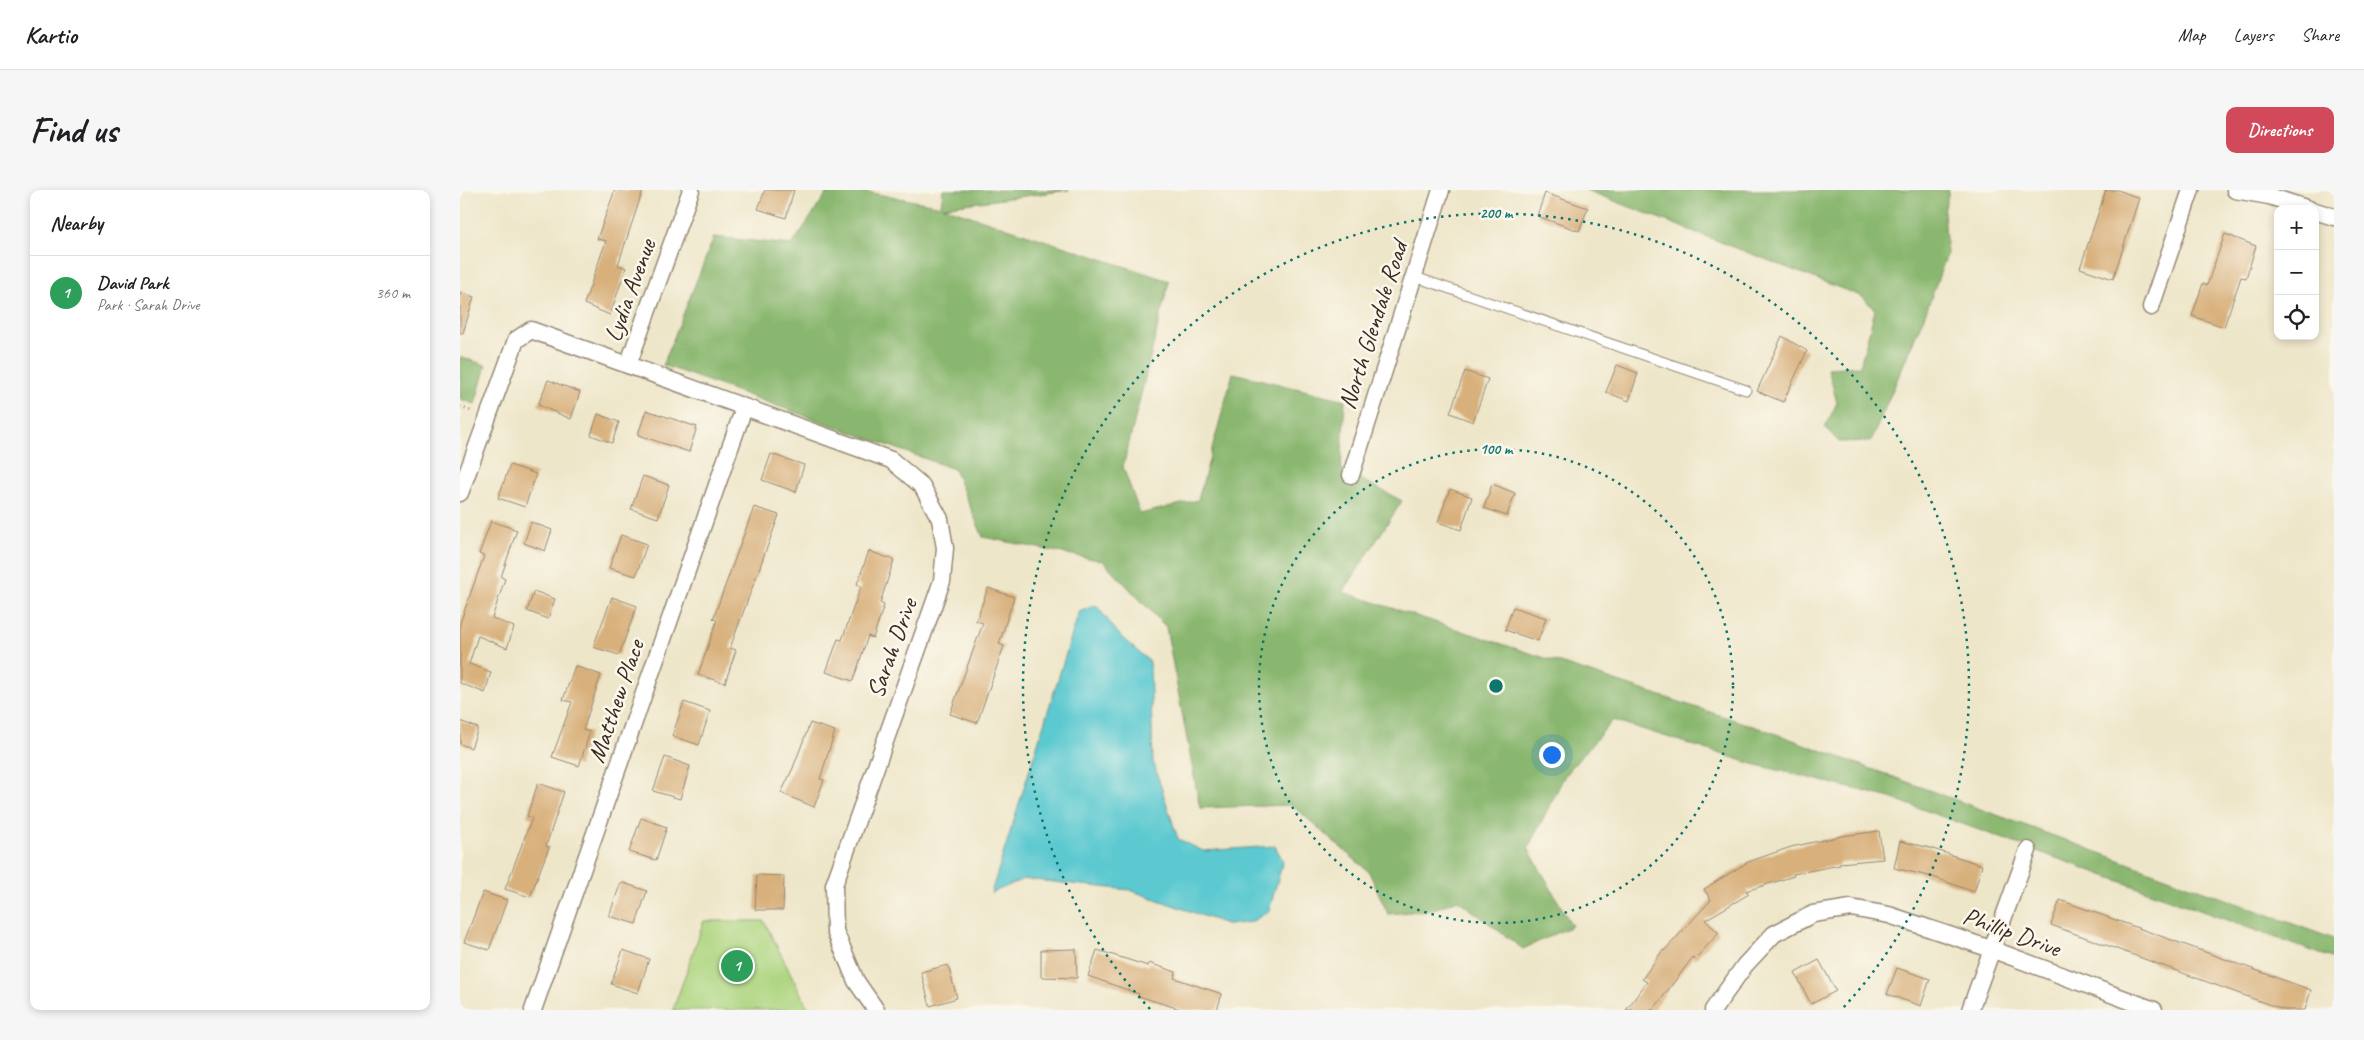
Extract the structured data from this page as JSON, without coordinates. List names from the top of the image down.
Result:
{
  "streets": {
    "street": [
      "Lydia Avenue",
      "North Glendale Road",
      "Sarah Drive",
      "Matthew Place",
      "Phillip Drive"
    ]
  },
  "crossings": [
    ["Lydia Avenue", "Sarah Drive"],
    ["Sarah Drive", "Matthew Place"]
  ],
  "page": {
    "header": "Kartio",
    "nav": ["Map", "Layers", "Share"],
    "buttons": "Directions",
    "title": "Find us",
    "heading": "Nearby",
    "map_buttons": ["+", "−"],
    "list": [
      {
        "mark": "1",
        "name": "David Park",
        "note": "Park · Sarah Drive",
        "value": "360 m"
      }
    ],
    "pins": "1"
  },
  "rings": ["200 m", "100 m"]
}
